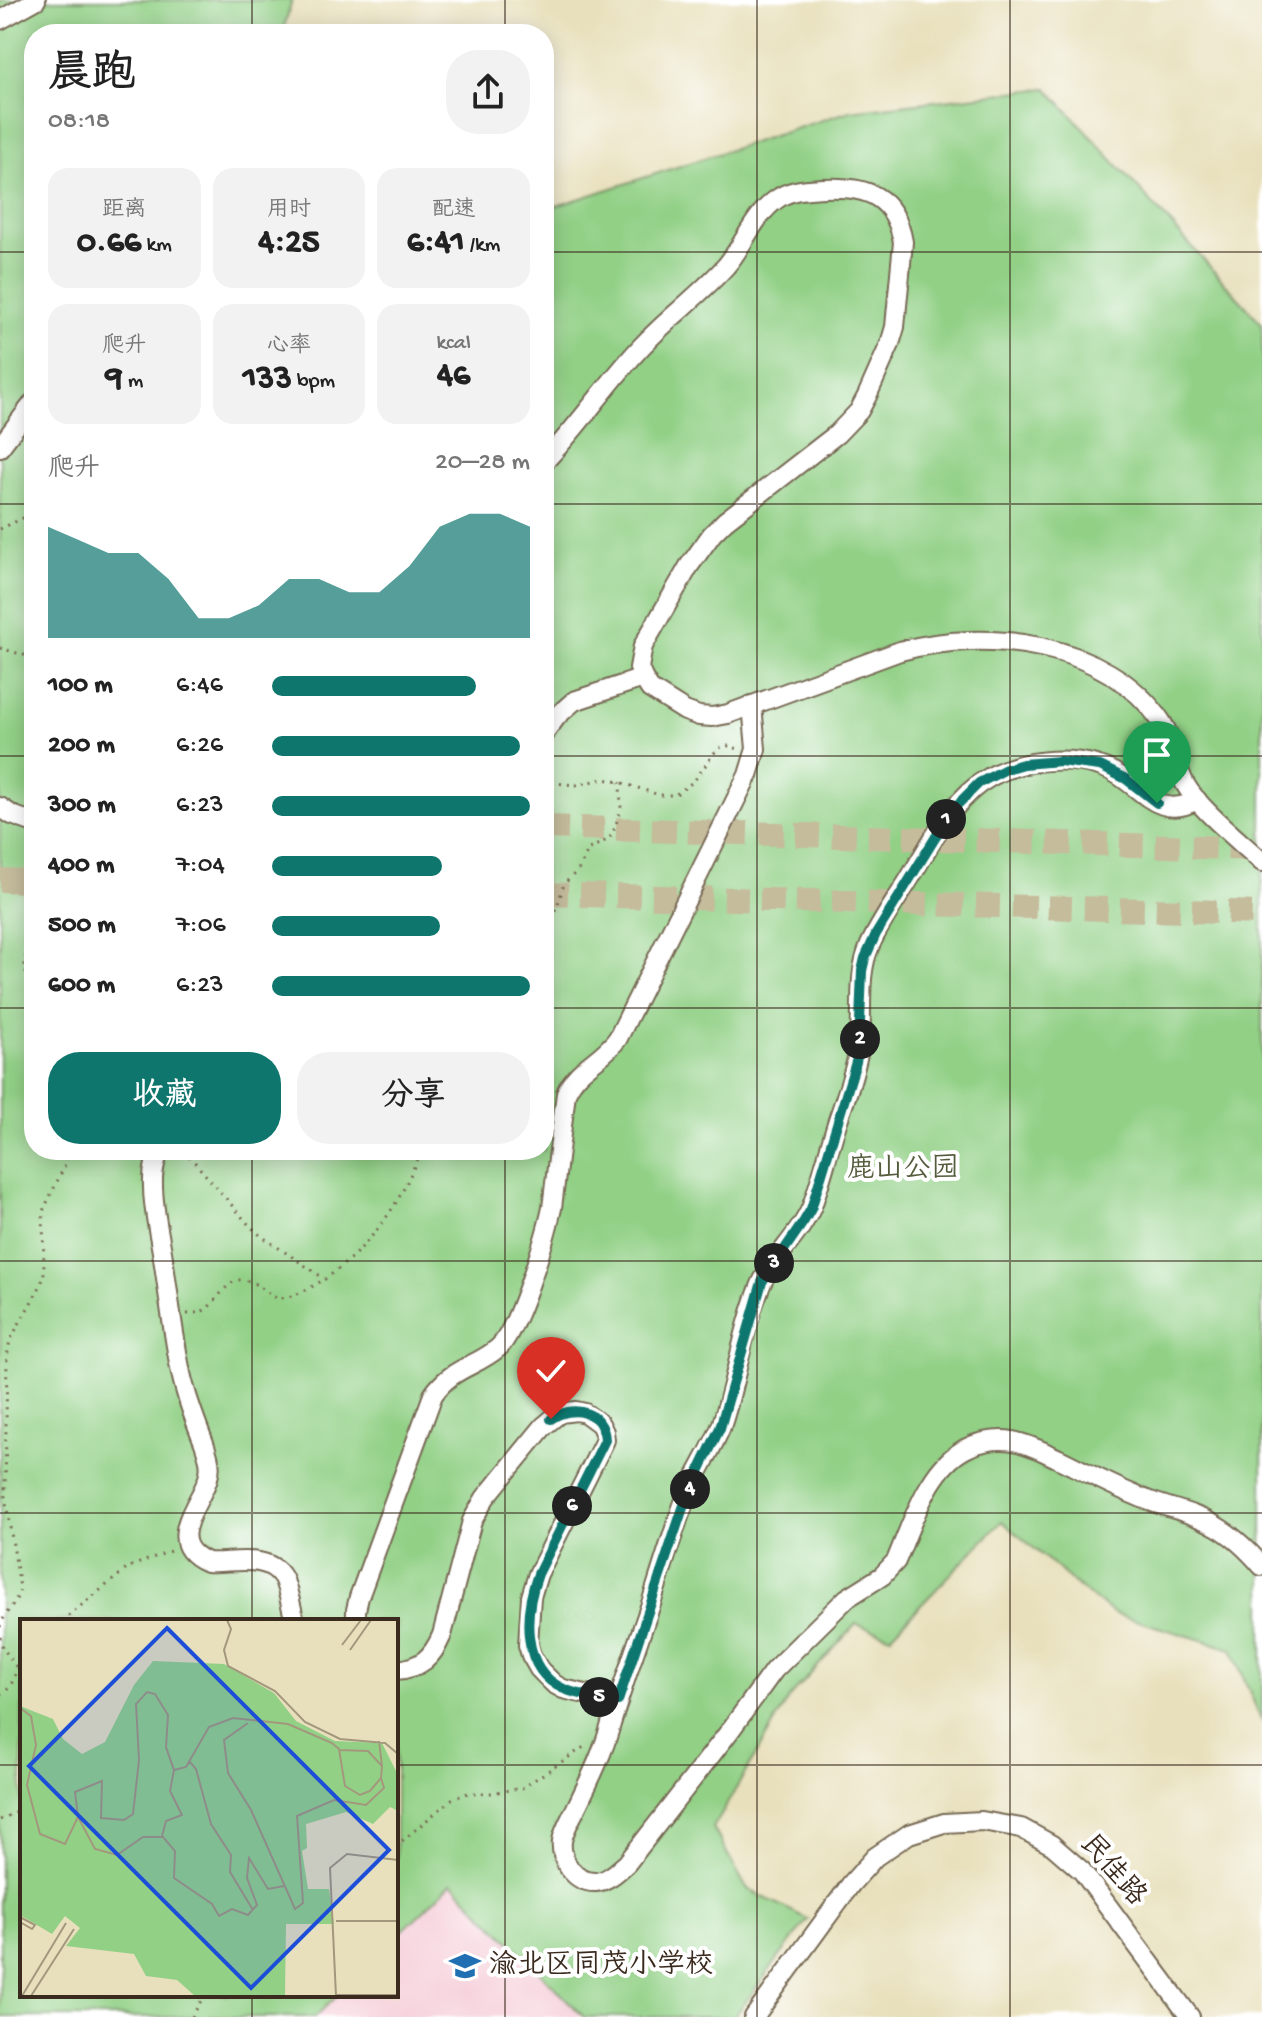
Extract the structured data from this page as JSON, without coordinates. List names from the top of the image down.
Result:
{
  "streets": {
    "street": ["民佳路"]
  },
  "parks": ["鹿山公园"],
  "places": {
    "school or university": ["渝北区同茂小学校"]
  },
  "page": {
    "heading": ["晨跑", "08:18"],
    "stats": [
      ["距离", "0.66 km"],
      ["用时", "4:25"],
      ["配速", "6:41 /km"],
      ["爬升", "9 m"],
      ["心率", "133 bpm"],
      ["kcal", "46"]
    ],
    "chart": ["爬升", "20–28 m"],
    "list": [
      {
        "name": "100 m",
        "note": "6:46"
      },
      {
        "name": "200 m",
        "note": "6:26"
      },
      {
        "name": "300 m",
        "note": "6:23"
      },
      {
        "name": "400 m",
        "note": "7:04"
      },
      {
        "name": "500 m",
        "note": "7:06"
      },
      {
        "name": "600 m",
        "note": "6:23"
      }
    ],
    "pins": [
      "1",
      "2",
      "3",
      "4",
      "6",
      "5"
    ],
    "buttons": ["收藏", "分享"]
  }
}
